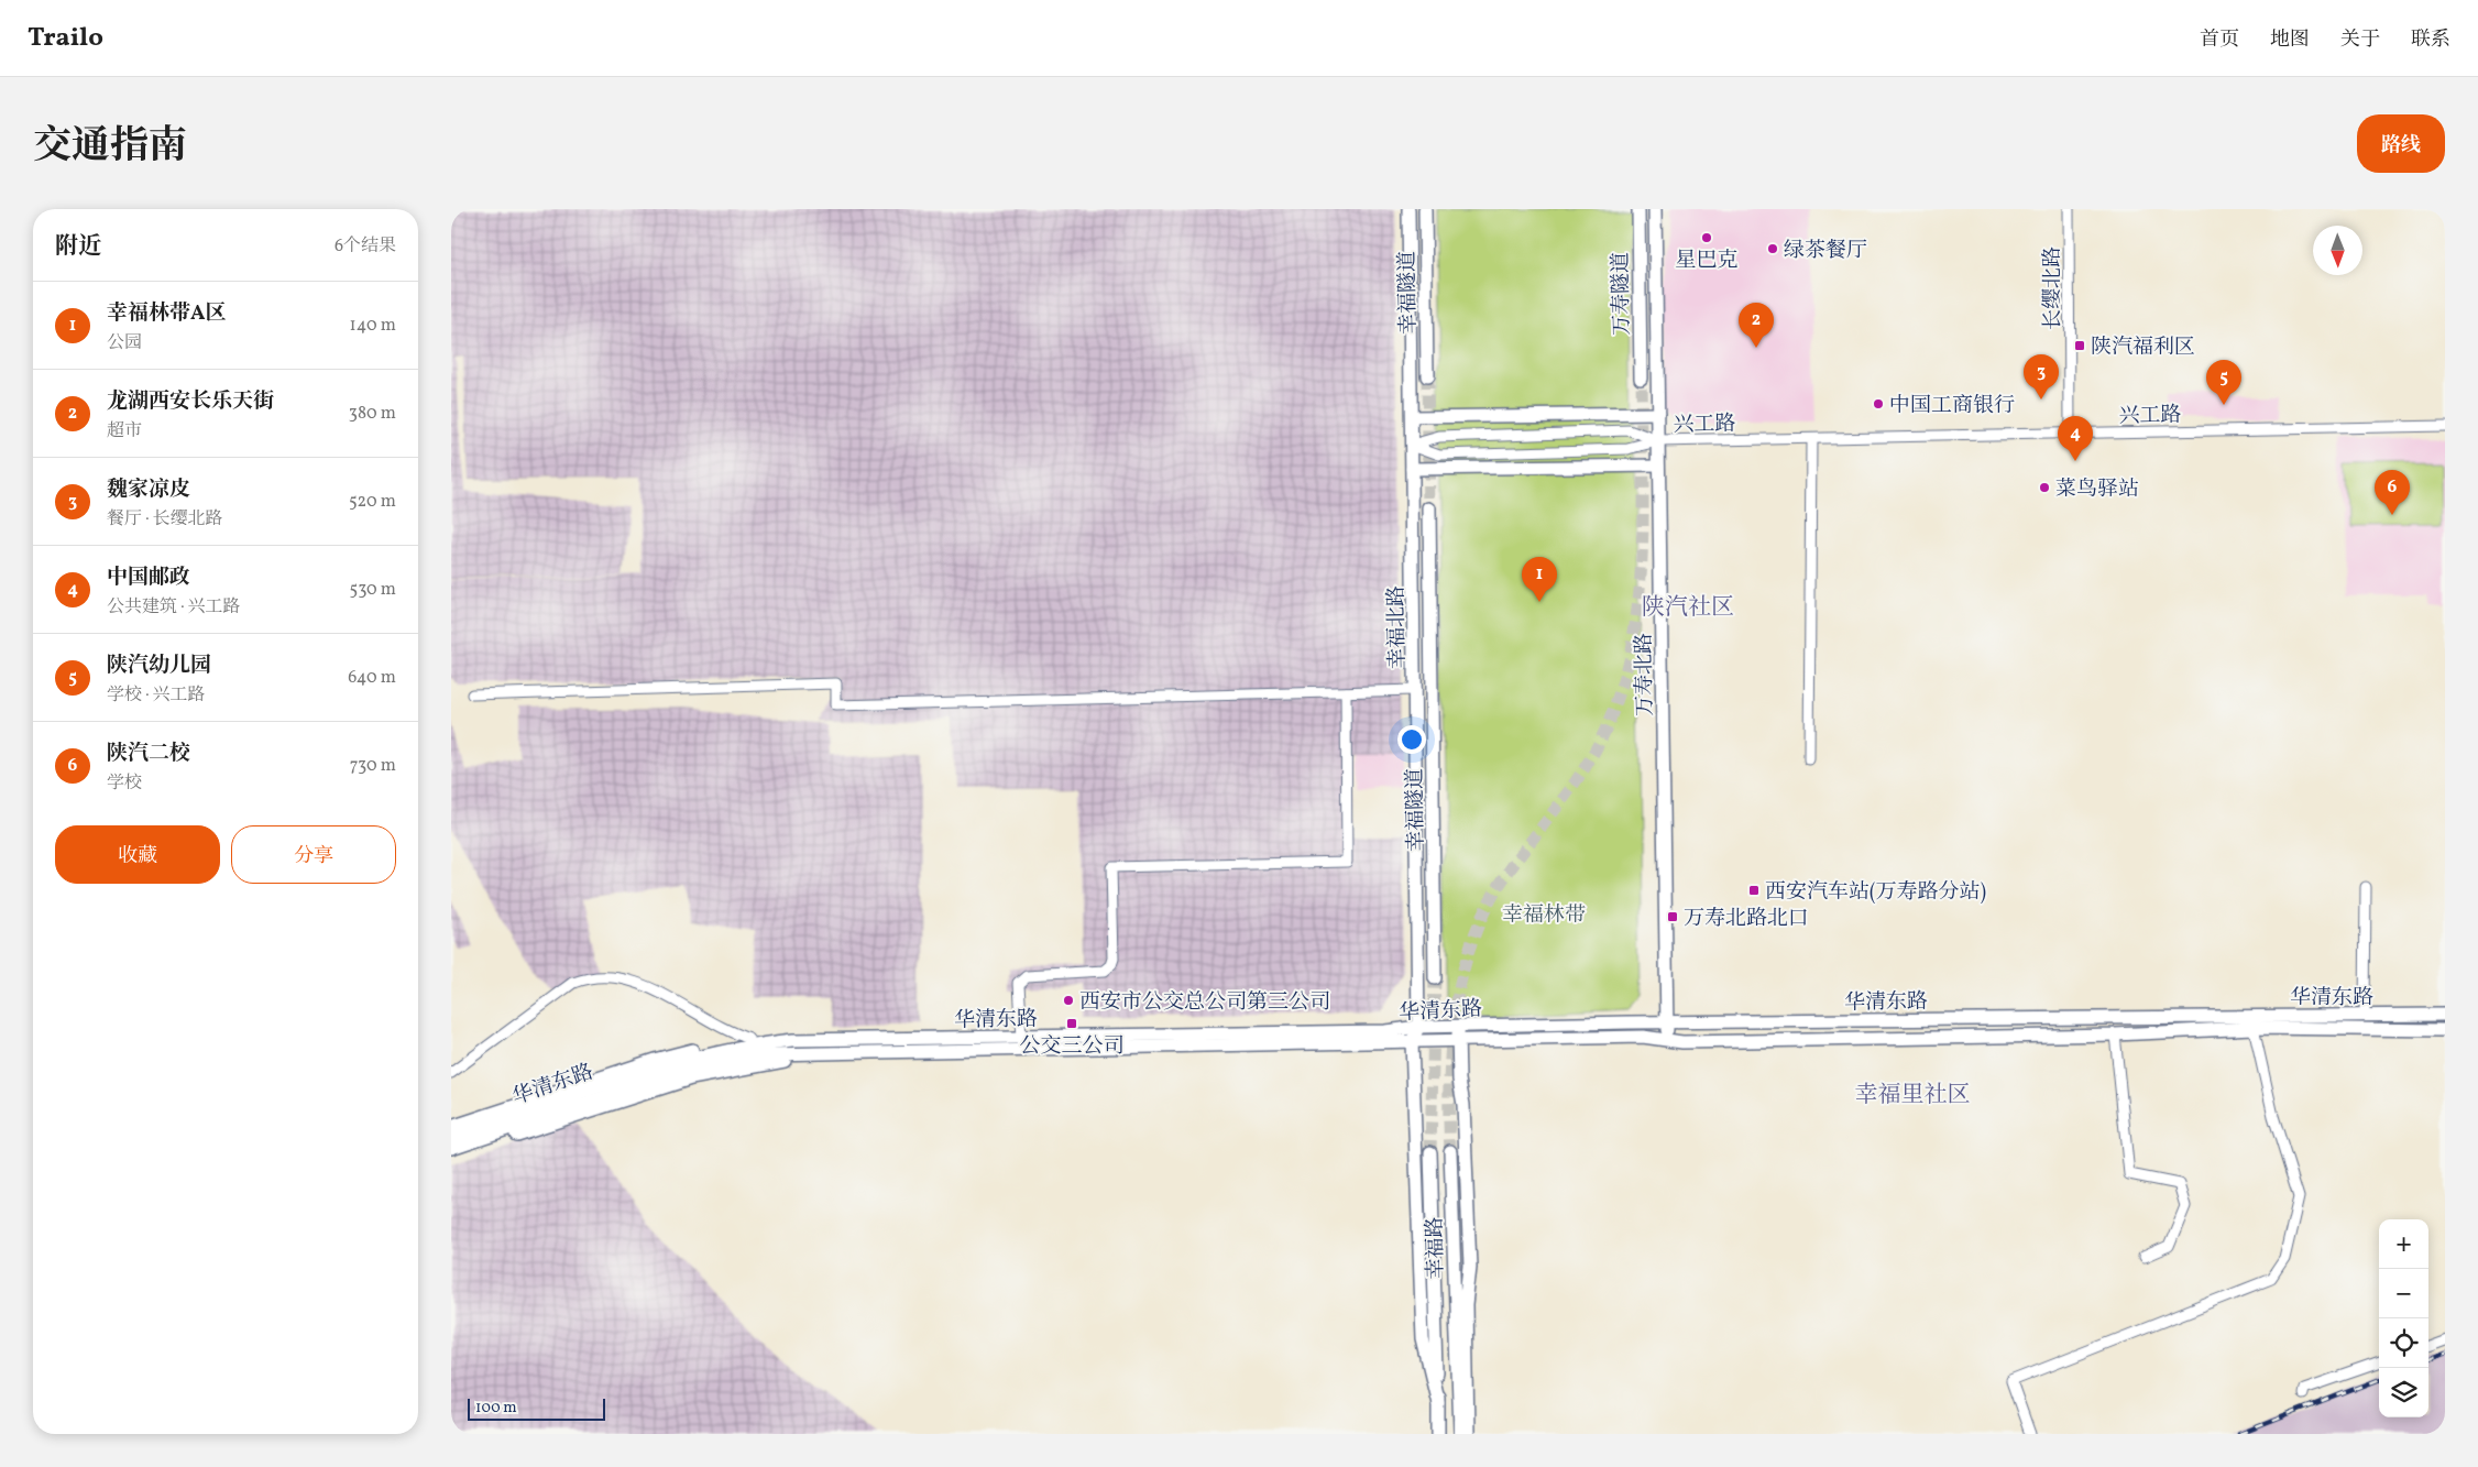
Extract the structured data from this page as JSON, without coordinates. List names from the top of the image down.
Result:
{
  "streets": {
    "main road": [
      "幸福隧道",
      "万寿隧道",
      "幸福北路",
      "万寿北路",
      "华清东路",
      "幸福路"
    ],
    "street": ["长缨北路", "兴工路"]
  },
  "crossings": [
    ["长缨北路", "兴工路"],
    ["兴工路", "幸福北路"],
    ["兴工路", "万寿北路"],
    ["幸福北路", "华清东路"],
    ["万寿北路", "华清东路"]
  ],
  "districts": ["陕汽社区", "幸福里社区"],
  "parks": ["幸福林带"],
  "places": {
    "other": [
      "星巴克",
      "绿茶餐厅",
      "中国工商银行",
      "菜鸟驿站",
      "西安市公交总公司第三公司"
    ],
    "transit": [
      "陕汽福利区",
      "西安汽车站(万寿路分站)",
      "万寿北路北口",
      "公交三公司"
    ]
  },
  "scale_bar": "100 m",
  "north": "bottom",
  "page": {
    "header": "Trailo",
    "nav": [
      "首页",
      "地图",
      "关于",
      "联系"
    ],
    "title": "交通指南",
    "buttons": [
      "路线",
      ["收藏", "分享"]
    ],
    "heading": ["附近", "6个结果"],
    "list": [
      {
        "mark": "1",
        "name": "幸福林带A区",
        "note": "公园",
        "value": "140 m"
      },
      {
        "mark": "2",
        "name": "龙湖西安长乐天街",
        "note": "超市",
        "value": "380 m"
      },
      {
        "mark": "3",
        "name": "魏家凉皮",
        "note": "餐厅 · 长缨北路",
        "value": "520 m"
      },
      {
        "mark": "4",
        "name": "中国邮政",
        "note": "公共建筑 · 兴工路",
        "value": "530 m"
      },
      {
        "mark": "5",
        "name": "陕汽幼儿园",
        "note": "学校 · 兴工路",
        "value": "640 m"
      },
      {
        "mark": "6",
        "name": "陕汽二校",
        "note": "学校",
        "value": "730 m"
      }
    ],
    "pins": [
      "2",
      "3",
      "5",
      "4",
      "6",
      "1"
    ],
    "map_buttons": ["+", "−"],
    "scale": "100 m"
  }
}
